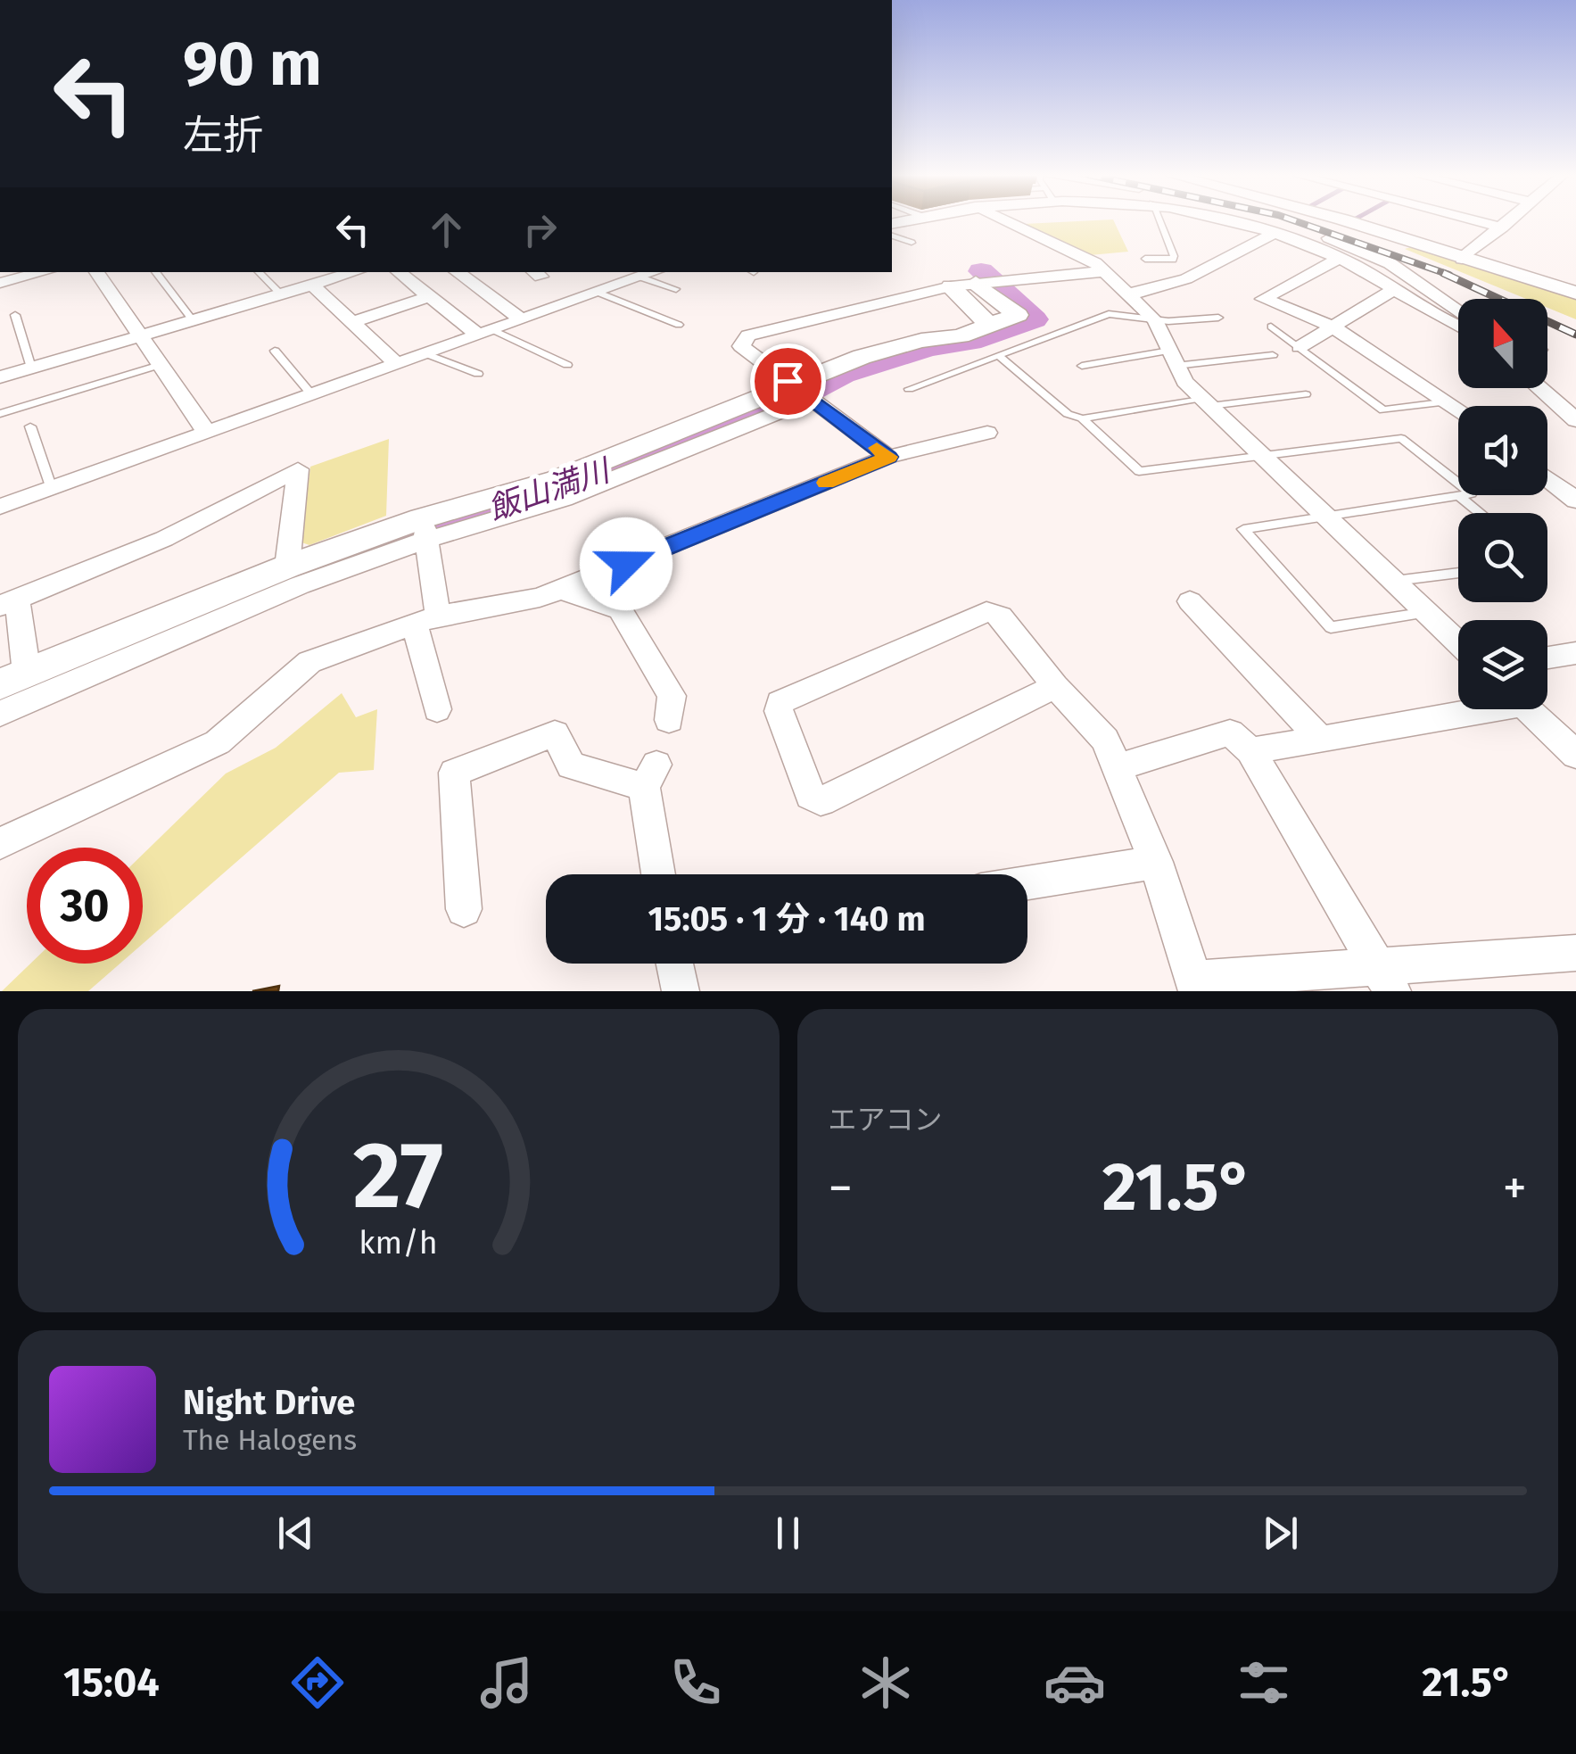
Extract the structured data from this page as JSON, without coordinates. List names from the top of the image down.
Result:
{
  "water": ["飯山満川"],
  "north": "top",
  "page": {
    "turn": ["90 m", "左折"],
    "limit": "30",
    "trip": "15:05 · 1 分 · 140 m",
    "tile": "エアコン",
    "heat": ["−", "21.5°", "+"],
    "song": ["Night Drive", "The Halogens"],
    "tabs": ["15:04", "21.5°"],
    "gauge": ["27", "km/h"]
  }
}
